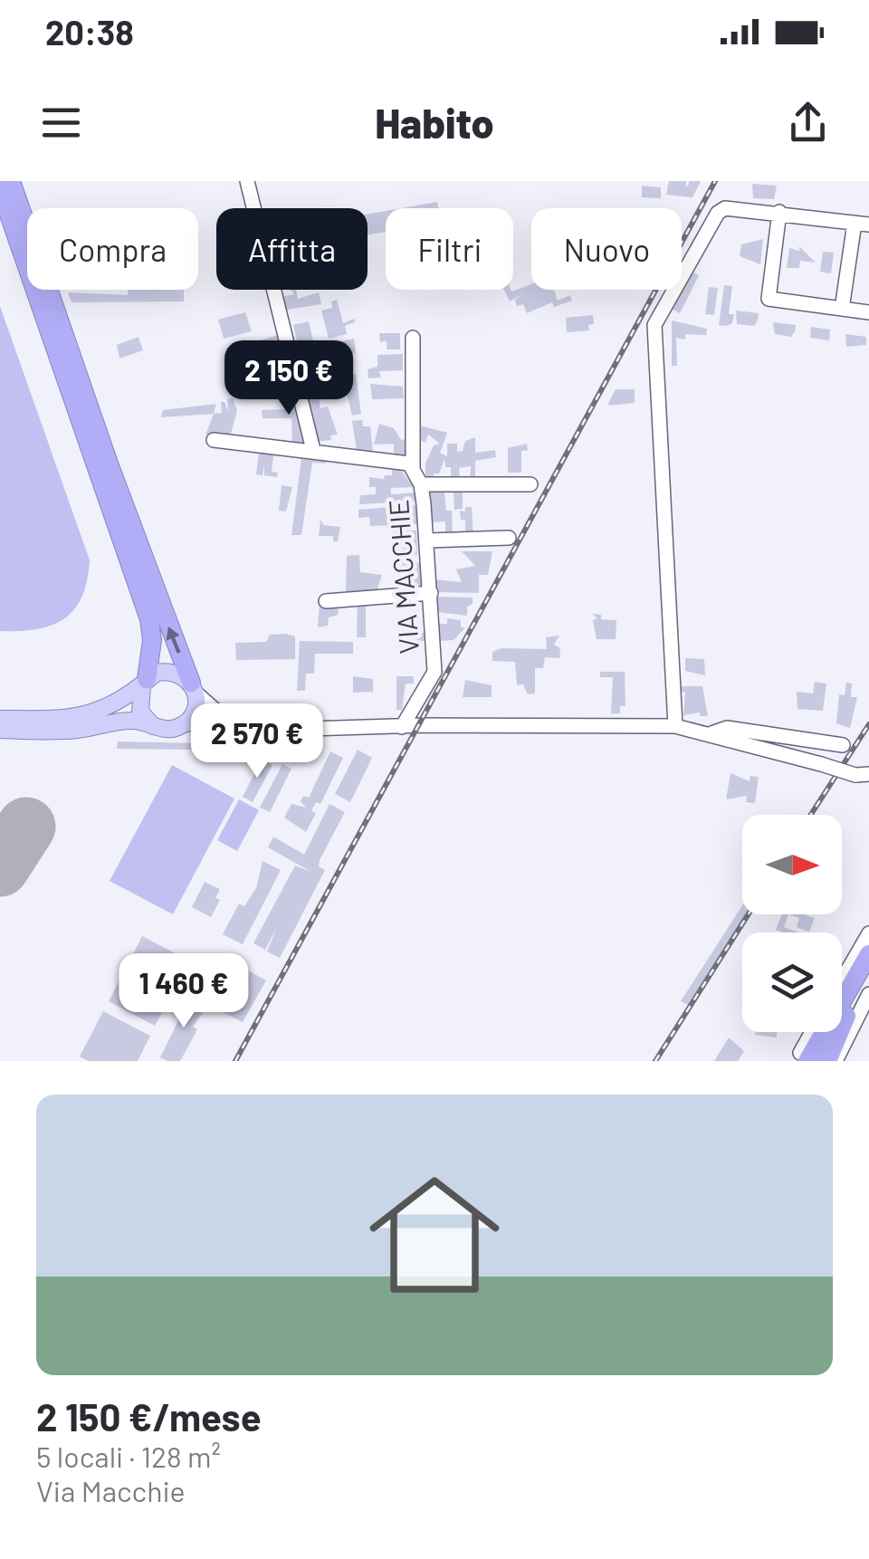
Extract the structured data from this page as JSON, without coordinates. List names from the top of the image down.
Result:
{
  "streets": {
    "street": ["VIA MACCHIE"]
  },
  "north": "right",
  "page": {
    "status": "20:38",
    "header": "Habito",
    "chip": [
      "Compra",
      "Affitta",
      "Filtri",
      "Nuovo"
    ],
    "price": ["2 150 €", "2 570 €", "1 460 €"],
    "list": [
      {
        "name": "2 150 €/mese",
        "note": "5 locali · 128 m² · Via Macchie"
      }
    ]
  }
}
